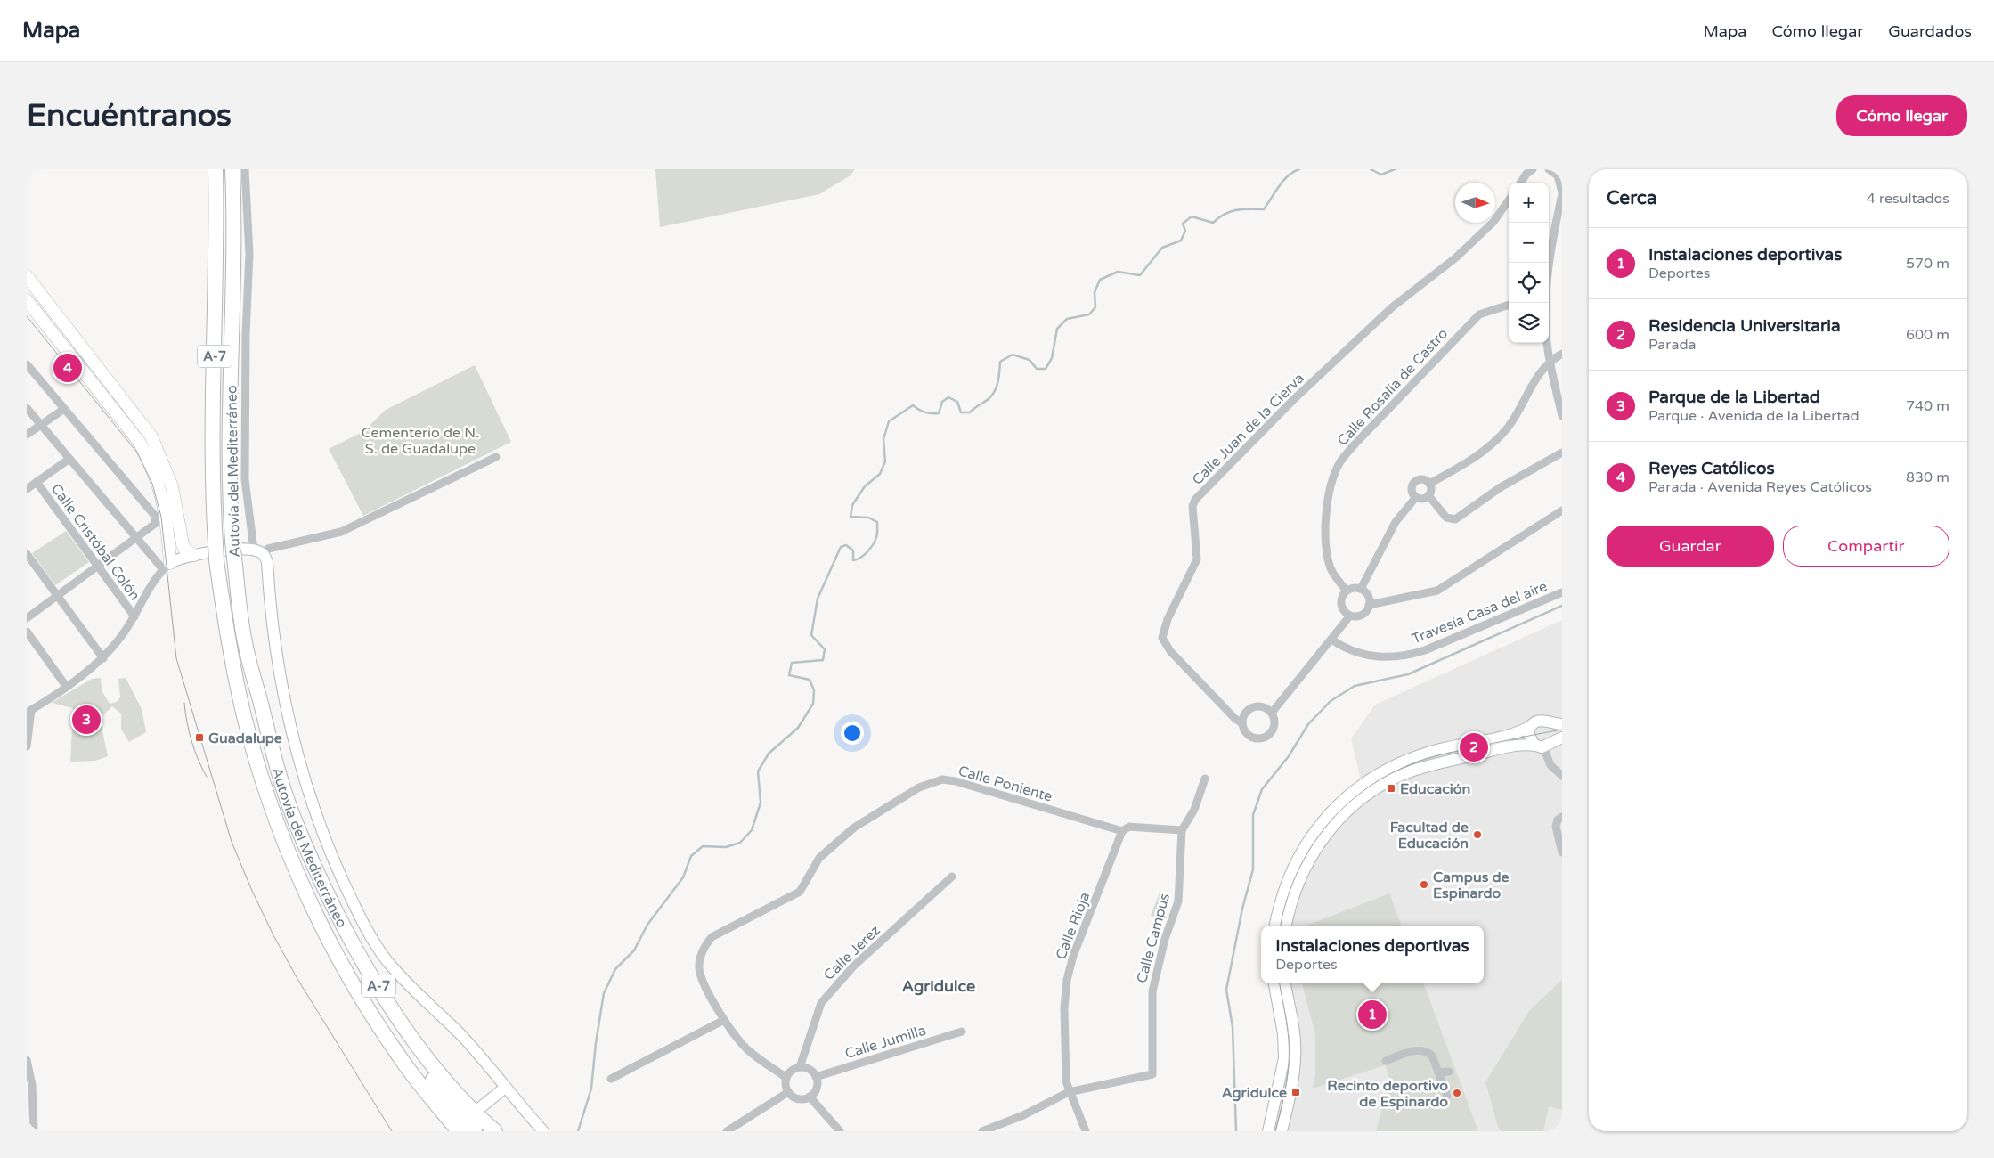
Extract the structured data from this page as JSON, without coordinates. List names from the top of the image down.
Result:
{
  "streets": {
    "highway": ["A-7", "Autovía del Mediterráneo"],
    "street": [
      "Calle Rosalía de Castro",
      "Calle Juan de la Cierva",
      "Calle Cristóbal Colón",
      "Travesía Casa del aire",
      "Calle Poniente",
      "Calle Rioja",
      "Calle Campus",
      "Calle Jerez",
      "Calle Jumilla"
    ]
  },
  "crossings": [
    ["Calle Poniente", "Calle Rioja"],
    ["Calle Poniente", "Calle Jerez"],
    ["Calle Poniente", "Calle Jumilla"],
    ["Calle Rioja", "Calle Campus"],
    ["Calle Jerez", "Calle Jumilla"]
  ],
  "districts": ["Agridulce"],
  "parks": ["Cementerio de N. S. de Guadalupe"],
  "places": {
    "transit": ["Guadalupe", "Educación", "Agridulce"],
    "other": ["Facultad de Educación", "Campus de Espinardo", "Recinto deportivo de Espinardo"]
  },
  "north": "right",
  "page": {
    "header": "Mapa",
    "nav": ["Mapa", "Cómo llegar", "Guardados"],
    "buttons": [
      "Cómo llegar",
      ["Guardar", "Compartir"]
    ],
    "title": "Encuéntranos",
    "heading": ["Cerca", "4 resultados"],
    "map_buttons": ["+", "−"],
    "list": [
      {
        "mark": "1",
        "name": "Instalaciones deportivas",
        "note": "Deportes",
        "value": "570 m"
      },
      {
        "mark": "2",
        "name": "Residencia Universitaria",
        "note": "Parada",
        "value": "600 m"
      },
      {
        "mark": "3",
        "name": "Parque de la Libertad",
        "note": "Parque · Avenida de la Libertad",
        "value": "740 m"
      },
      {
        "mark": "4",
        "name": "Reyes Católicos",
        "note": "Parada · Avenida Reyes Católicos",
        "value": "830 m"
      }
    ],
    "pins": [
      "4",
      "3",
      "2",
      "1"
    ],
    "popup": ["Instalaciones deportivas", "Deportes"]
  }
}
